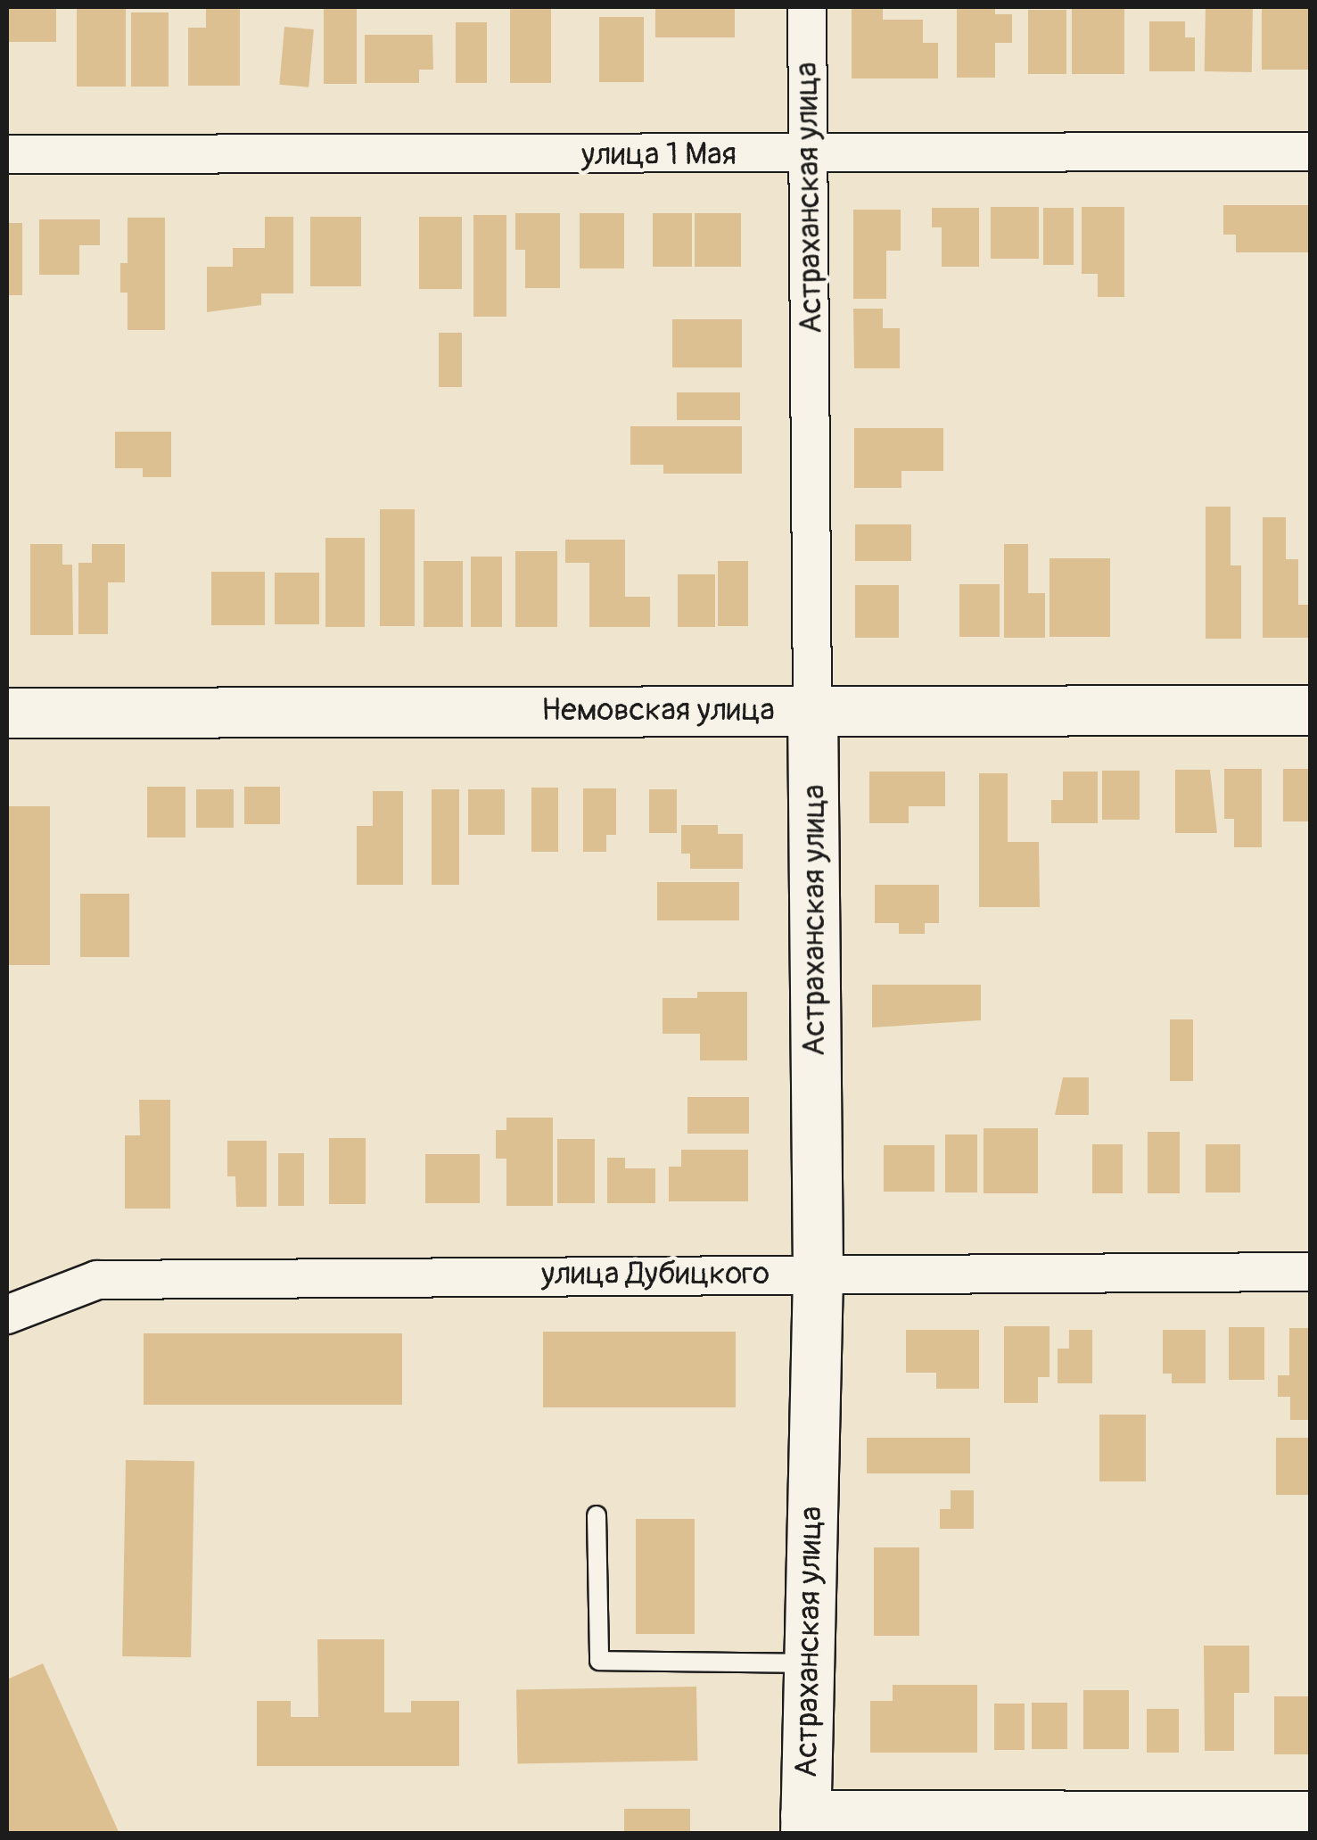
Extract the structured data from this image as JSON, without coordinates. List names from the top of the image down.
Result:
{
  "streets": {
    "street": [
      "улица 1 Мая",
      "Астраханская улица",
      "Немовская улица",
      "улица Дубицкого"
    ]
  },
  "crossings": [
    ["улица 1 Мая", "Астраханская улица"],
    ["Астраханская улица", "Немовская улица"],
    ["Астраханская улица", "улица Дубицкого"]
  ]
}
